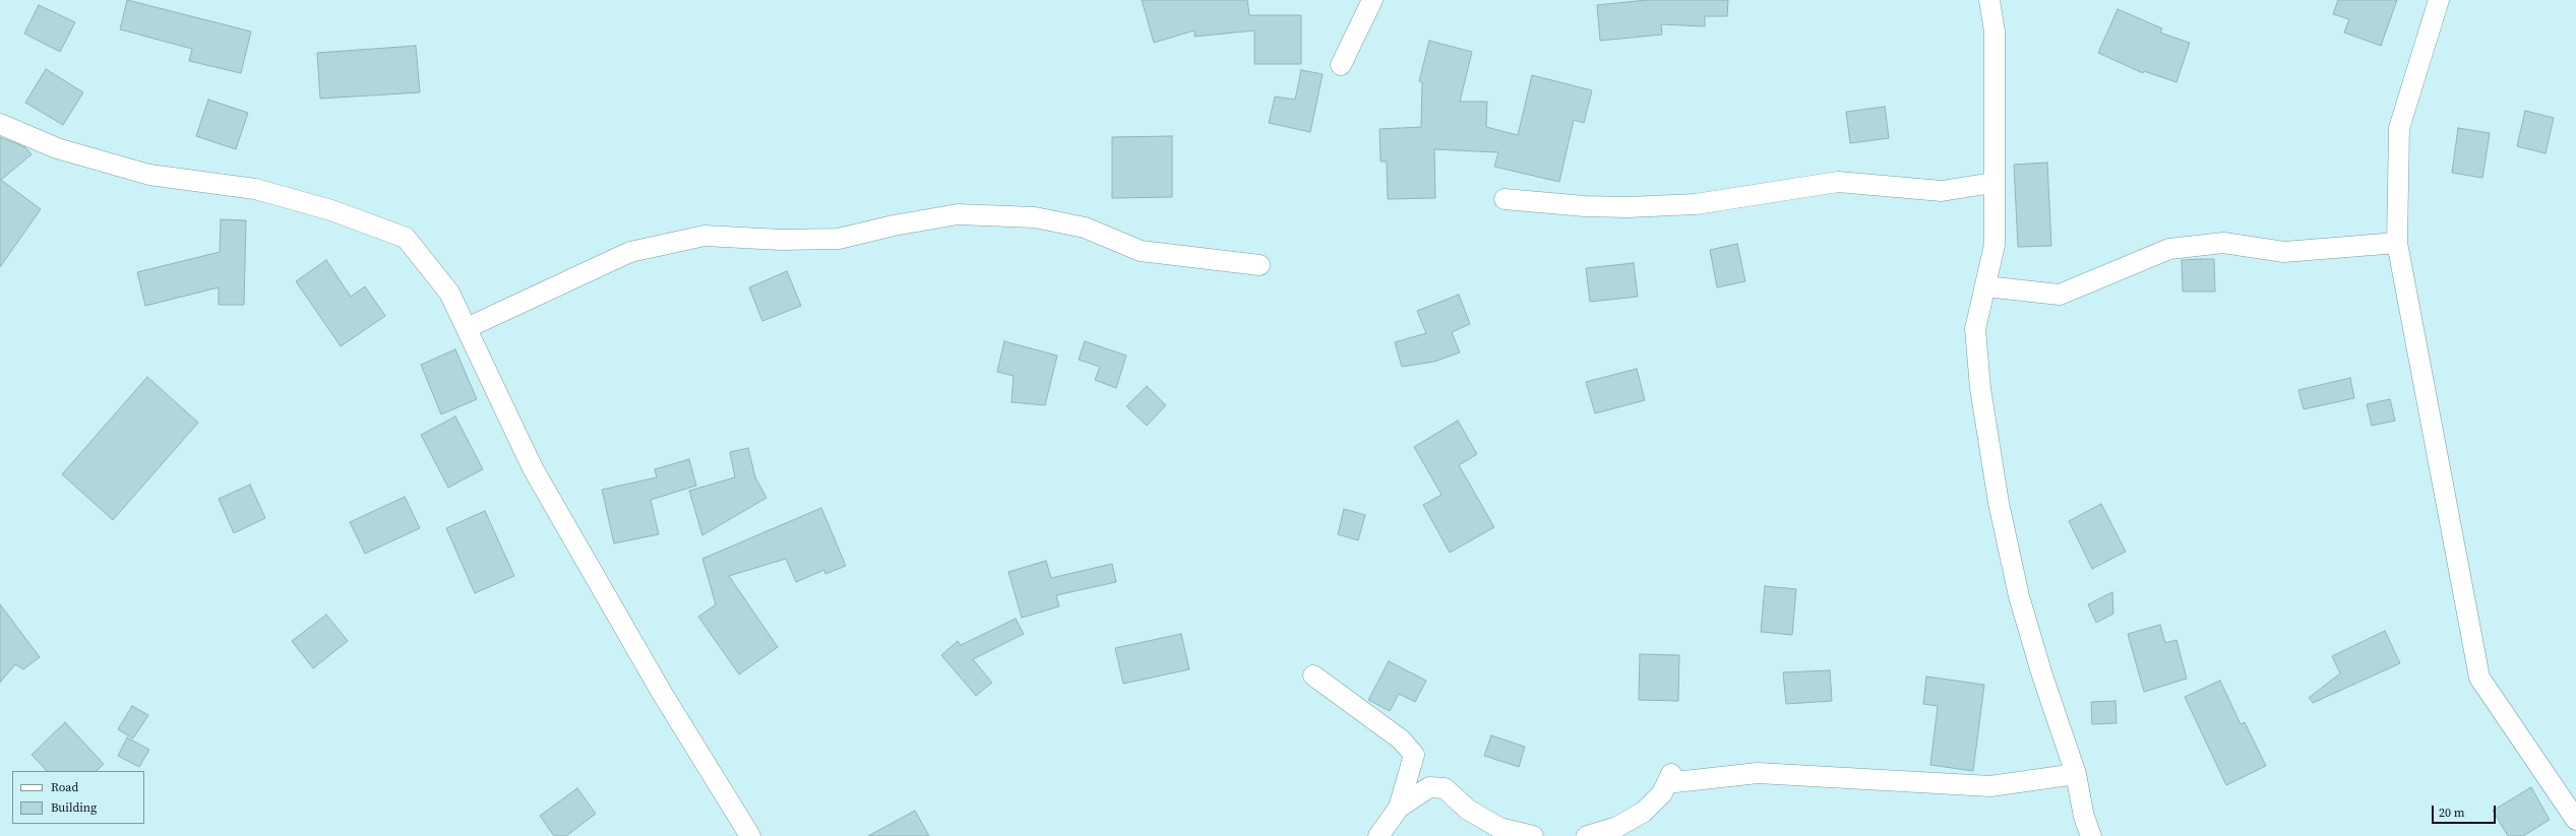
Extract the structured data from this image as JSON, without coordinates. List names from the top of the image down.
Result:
{
  "legend": ["Road", "Building"],
  "scale_bar": "20 m"
}
